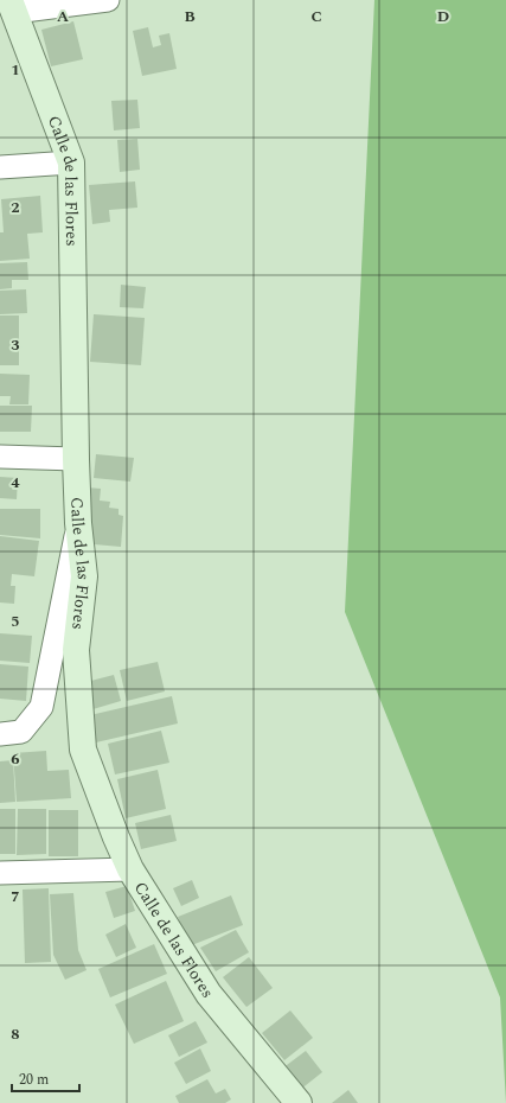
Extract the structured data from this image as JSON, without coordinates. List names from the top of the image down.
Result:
{
  "streets": {
    "street": ["Calle de las Flores"]
  },
  "scale_bar": "20 m",
  "grid": {
    "columns": [
      "A",
      "B",
      "C",
      "D"
    ],
    "rows": [
      "1",
      "2",
      "3",
      "4",
      "5",
      "6",
      "7",
      "8"
    ]
  }
}
